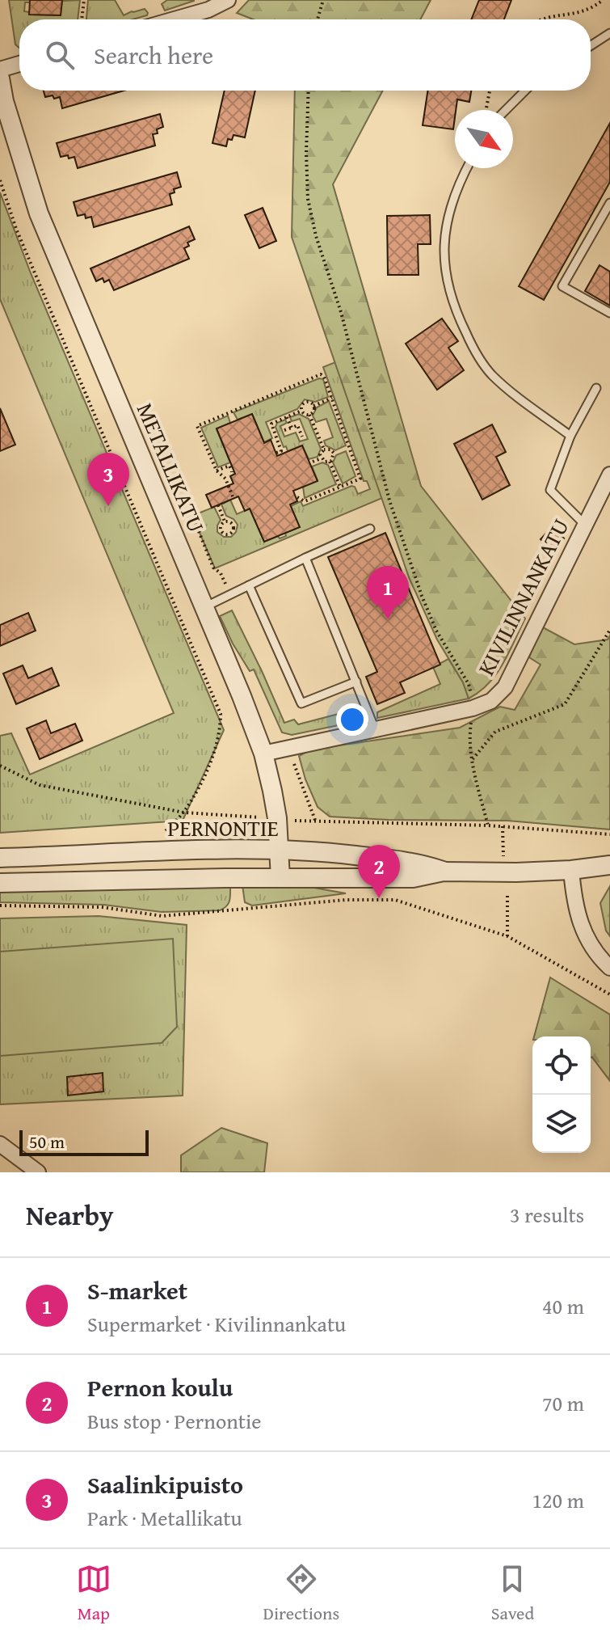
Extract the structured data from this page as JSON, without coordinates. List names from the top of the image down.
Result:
{
  "streets": {
    "street": ["METALLIKATU", "KIVILINNANKATU", "PERNONTIE"]
  },
  "crossings": [
    ["METALLIKATU", "KIVILINNANKATU"],
    ["METALLIKATU", "PERNONTIE"]
  ],
  "scale_bar": "50 m",
  "north": "bottom right",
  "page": {
    "search": "Search here",
    "pins": ["3", "1", "2"],
    "scale": "50 m",
    "heading": ["Nearby", "3 results"],
    "list": [
      {
        "mark": "1",
        "name": "S-market",
        "note": "Supermarket · Kivilinnankatu",
        "value": "40 m"
      },
      {
        "mark": "2",
        "name": "Pernon koulu",
        "note": "Bus stop · Pernontie",
        "value": "70 m"
      },
      {
        "mark": "3",
        "name": "Saalinkipuisto",
        "note": "Park · Metallikatu",
        "value": "120 m"
      }
    ],
    "nav": ["Map", "Directions", "Saved"]
  }
}
